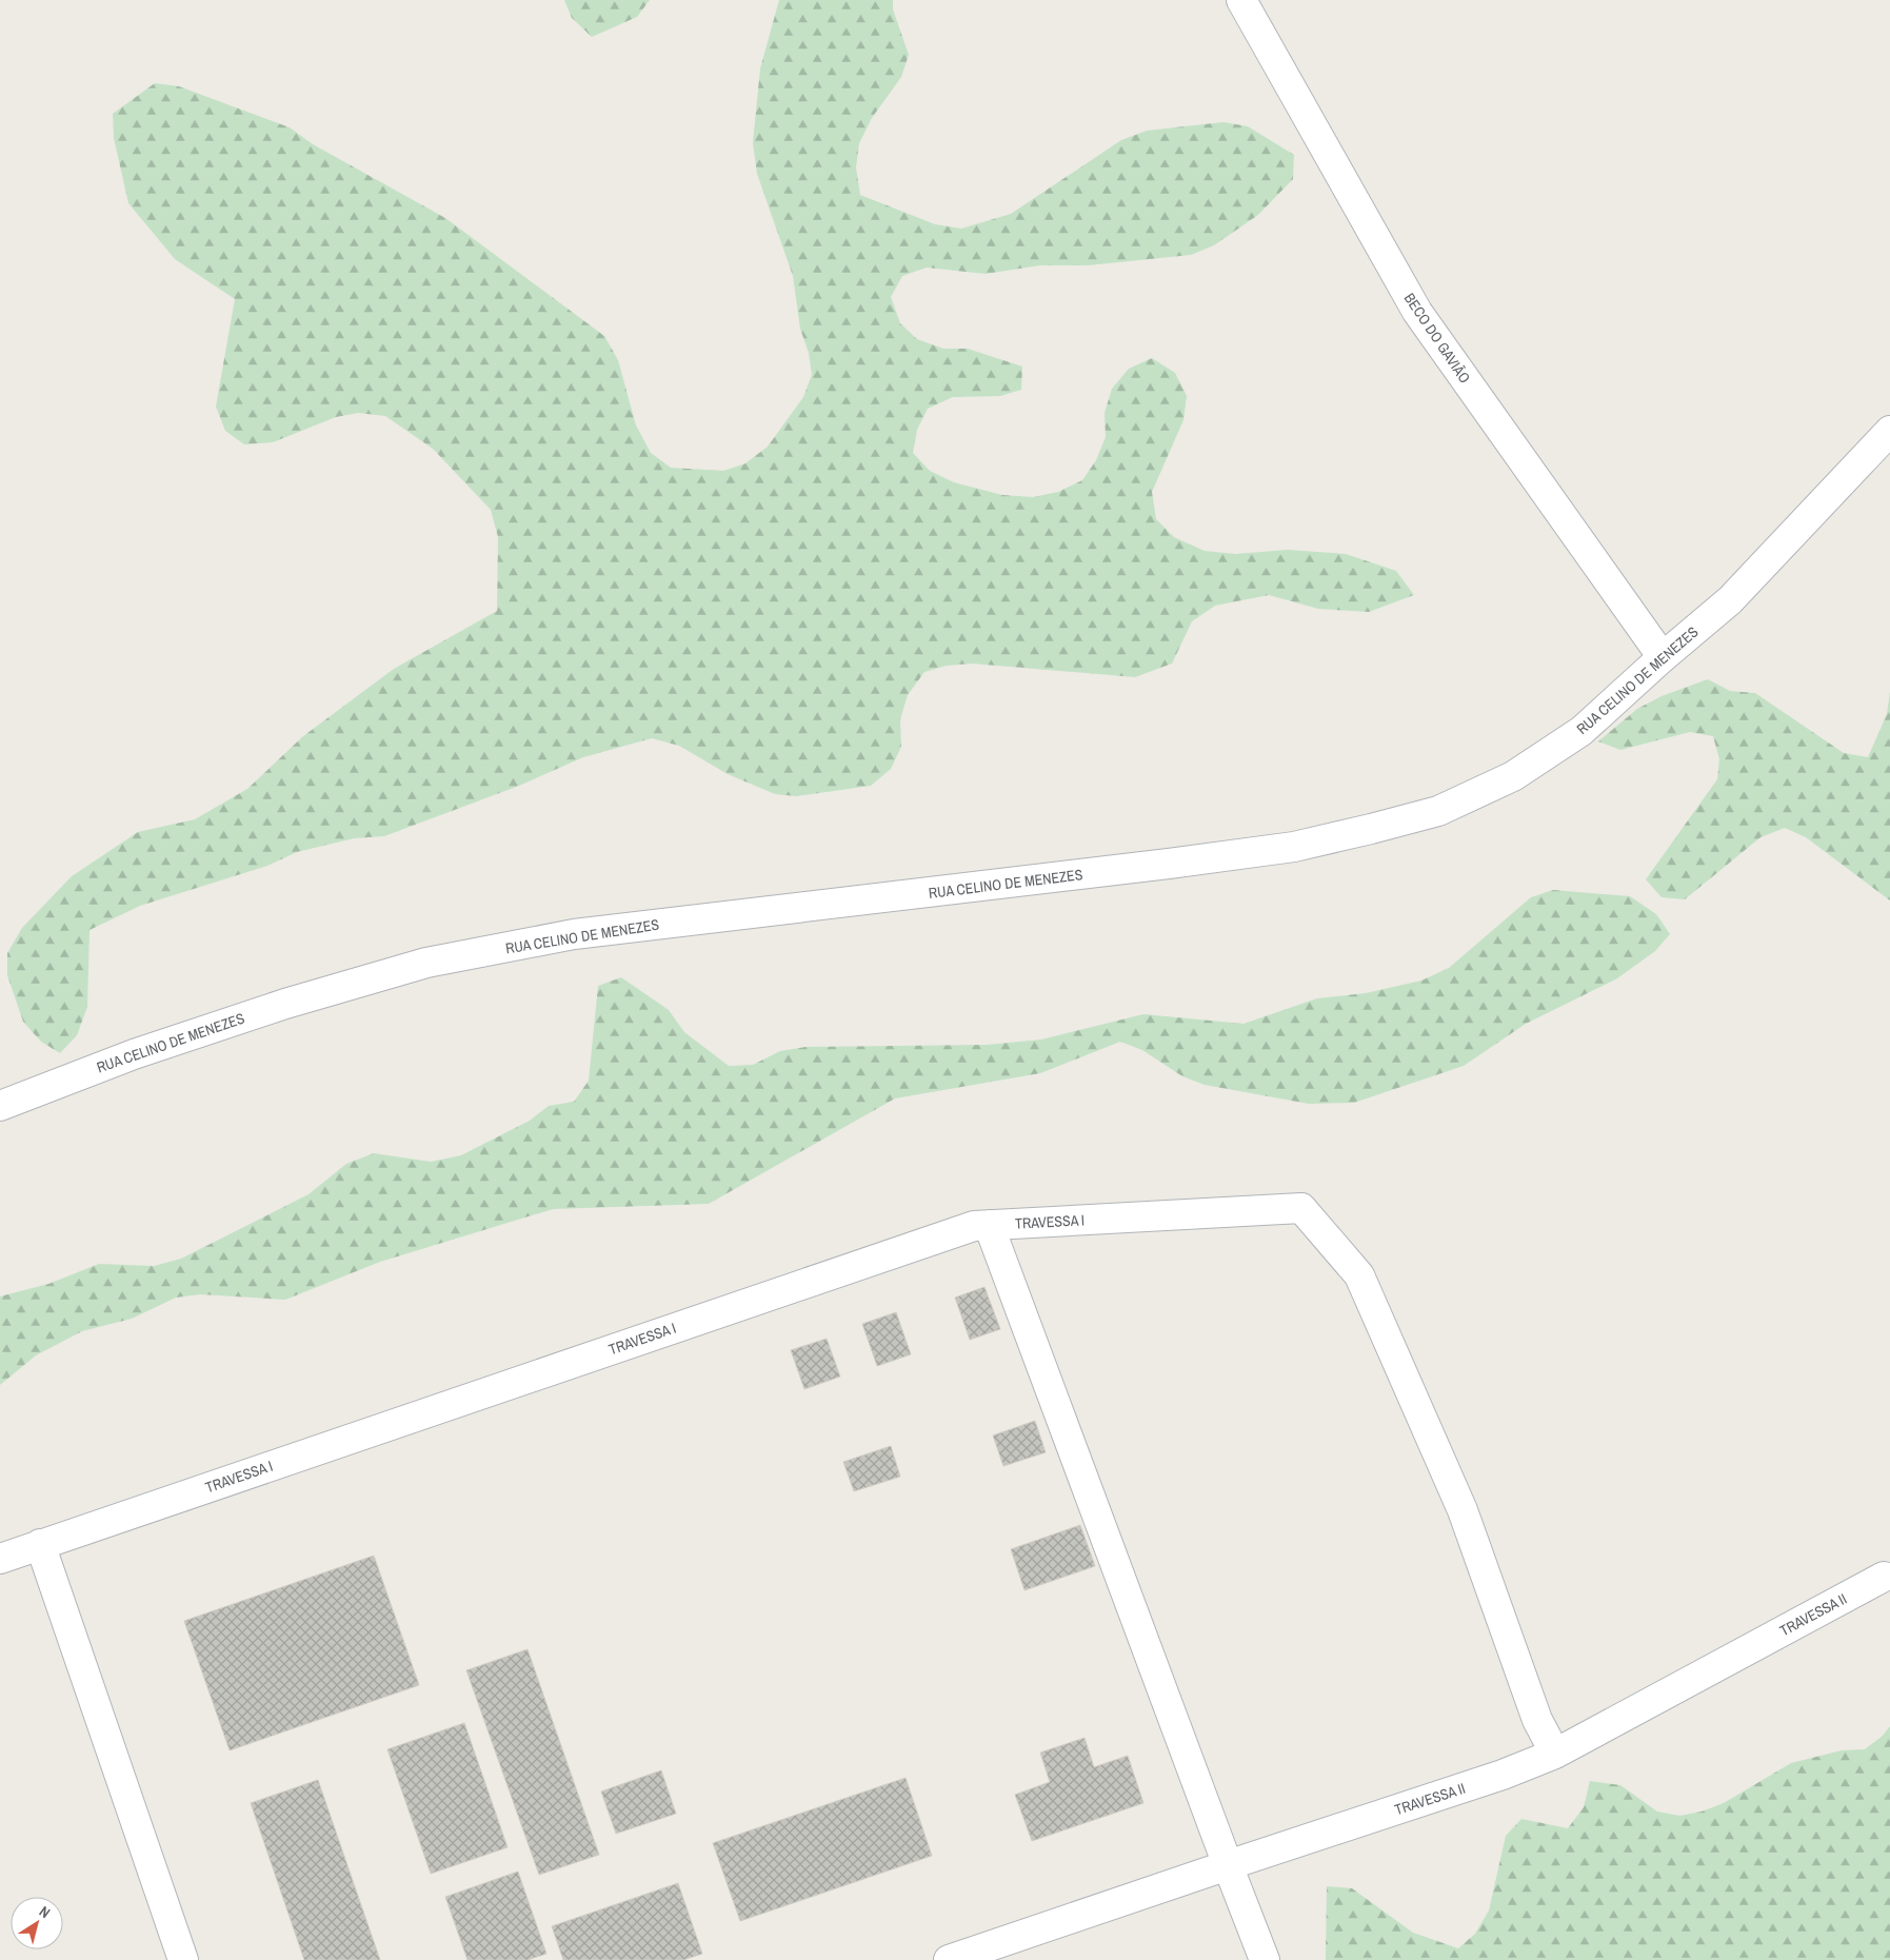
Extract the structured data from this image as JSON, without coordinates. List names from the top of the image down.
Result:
{
  "streets": {
    "street": [
      "BECO DO GAVIÃO",
      "RUA CELINO DE MENEZES",
      "TRAVESSA I",
      "TRAVESSA II"
    ]
  },
  "crossings": [
    ["BECO DO GAVIÃO", "RUA CELINO DE MENEZES"],
    ["TRAVESSA I", "TRAVESSA II"]
  ],
  "north": "top right"
}
